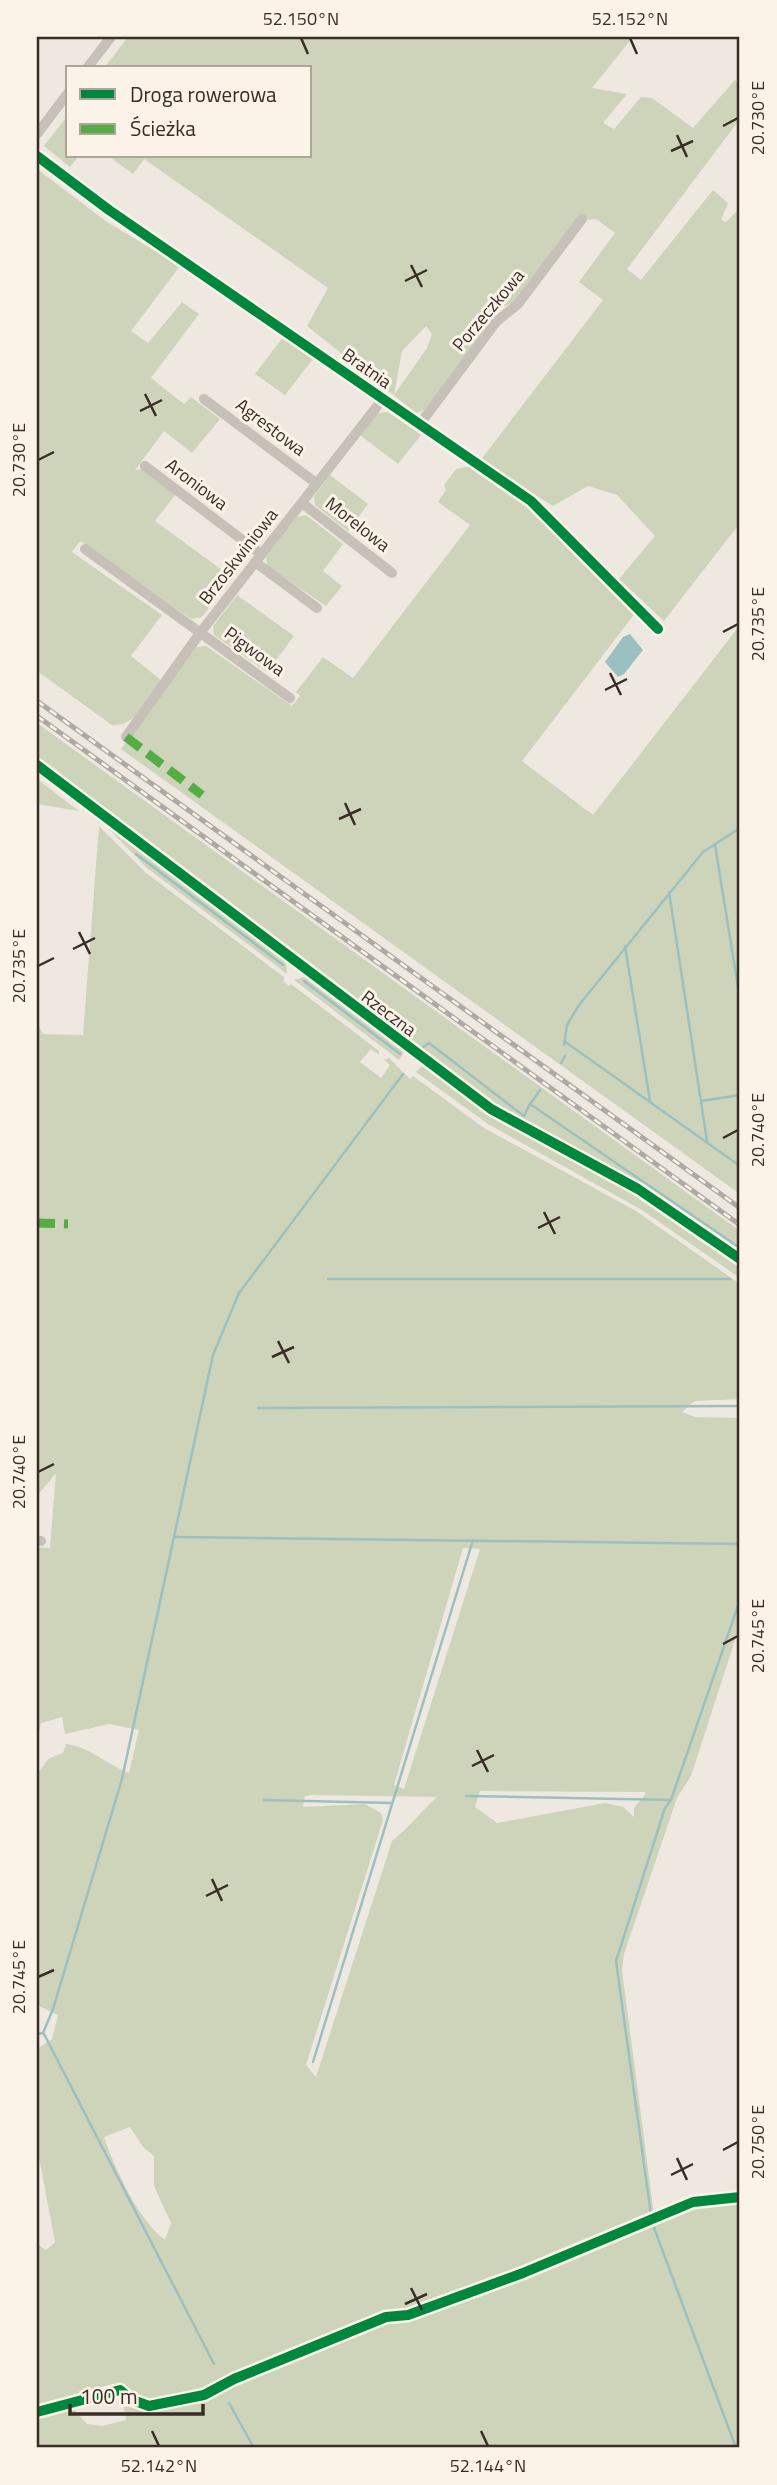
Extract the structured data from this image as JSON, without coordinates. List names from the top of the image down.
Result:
{
  "streets": {
    "street": [
      "Porzeczkowa",
      "Bratnia",
      "Agrestowa",
      "Aroniowa",
      "Morelowa",
      "Brzoskwiniowa",
      "Pigwowa",
      "Rzeczna"
    ]
  },
  "crossings": [
    ["Porzeczkowa", "Bratnia"],
    ["Bratnia", "Brzoskwiniowa"],
    ["Agrestowa", "Brzoskwiniowa"],
    ["Aroniowa", "Brzoskwiniowa"],
    ["Morelowa", "Brzoskwiniowa"],
    ["Brzoskwiniowa", "Pigwowa"]
  ],
  "legend": ["Droga rowerowa", "Ścieżka"],
  "scale_bar": "100 m",
  "coordinates": [
    "52.150°N",
    "52.152°N",
    "20.730°E",
    "20.735°E",
    "20.740°E",
    "20.745°E",
    "20.750°E",
    "52.142°N",
    "52.144°N"
  ]
}
